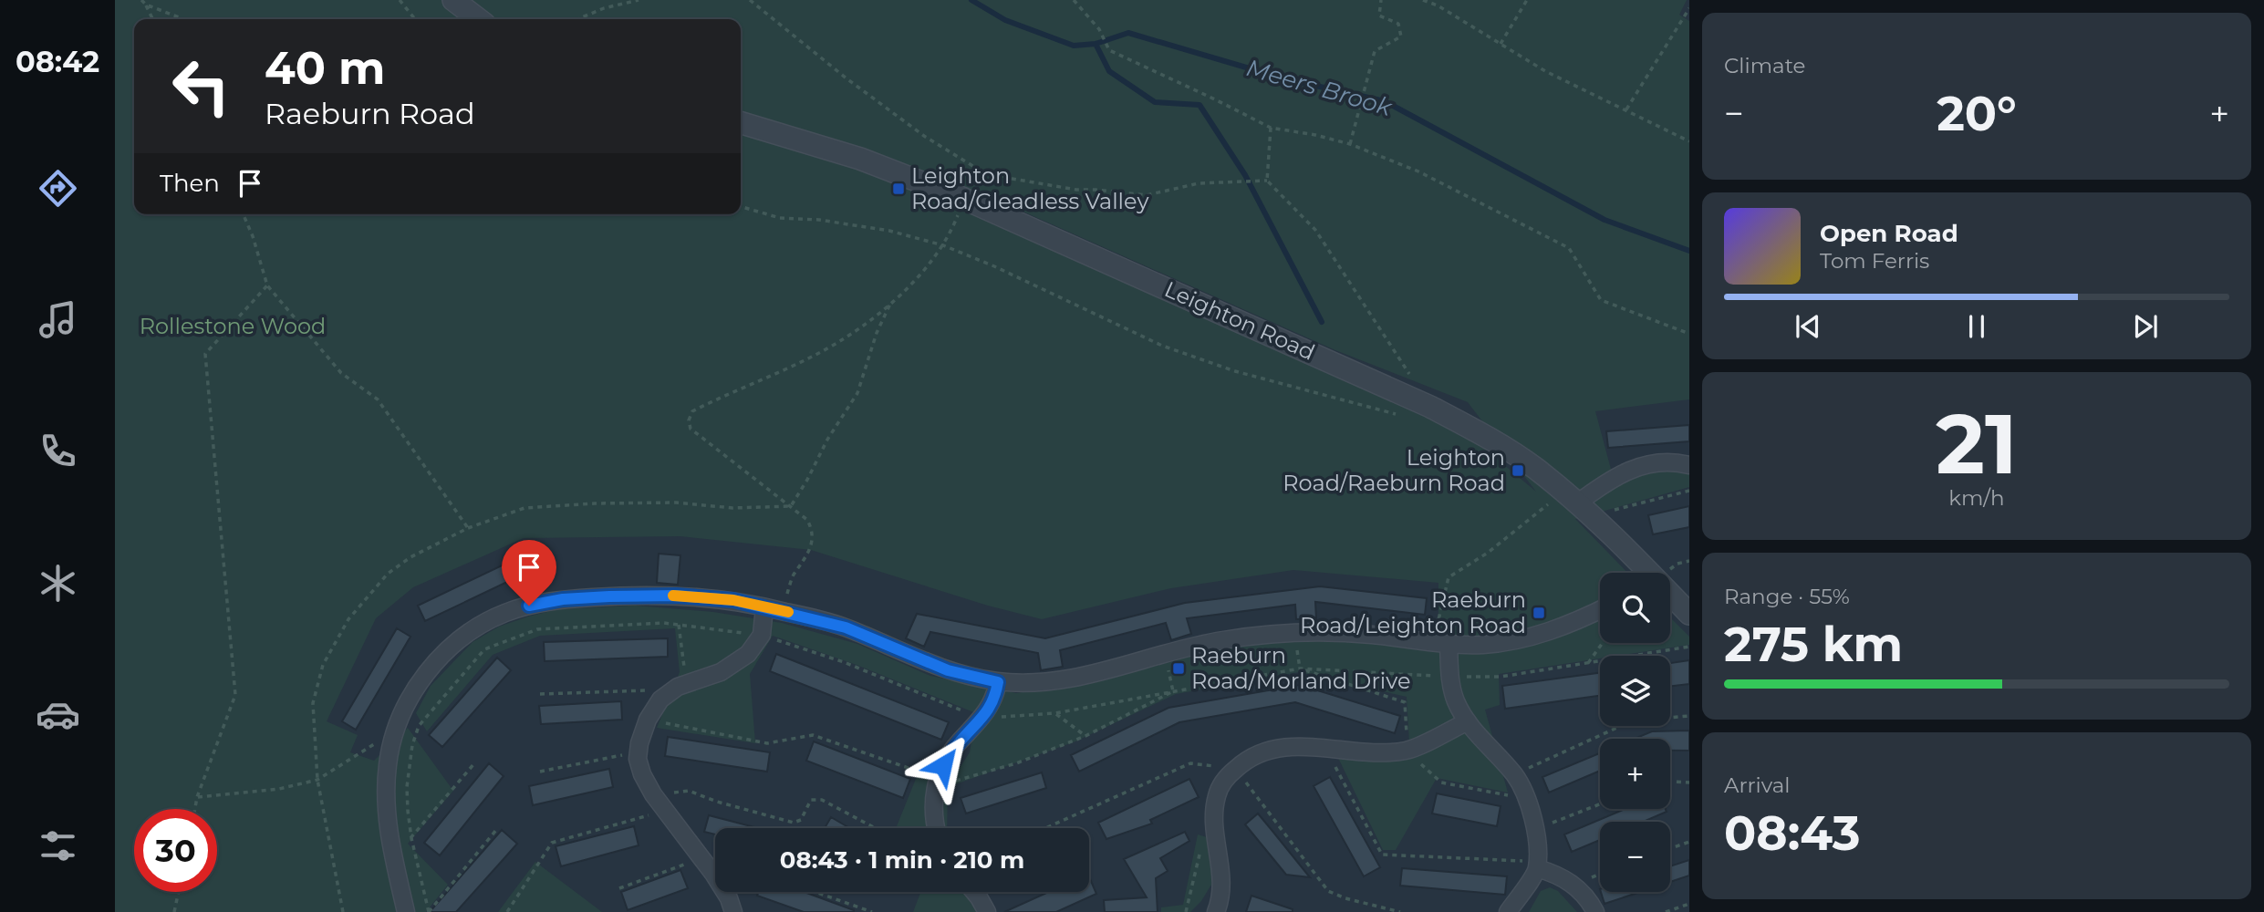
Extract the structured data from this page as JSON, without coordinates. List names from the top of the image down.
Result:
{
  "streets": {
    "street": ["Leighton Road"]
  },
  "water": ["Meers Brook"],
  "parks": ["Rollestone Wood"],
  "places": {
    "transit": [
      "Leighton Road/Gleadless Valley",
      "Leighton Road/Raeburn Road",
      "Raeburn Road/Leighton Road",
      "Raeburn Road/Morland Drive"
    ]
  },
  "page": {
    "tabs": "08:42",
    "tile": [
      "Climate",
      ["21", "km/h"],
      ["Range · 55%", "275 km"],
      ["Arrival", "08:43"]
    ],
    "turn": ["40 m", "Raeburn Road"],
    "heat": ["−", "20°", "+"],
    "then": "Then",
    "song": ["Open Road", "Tom Ferris"],
    "map_buttons": ["+", "−"],
    "limit": "30",
    "trip": "08:43 · 1 min · 210 m"
  }
}
